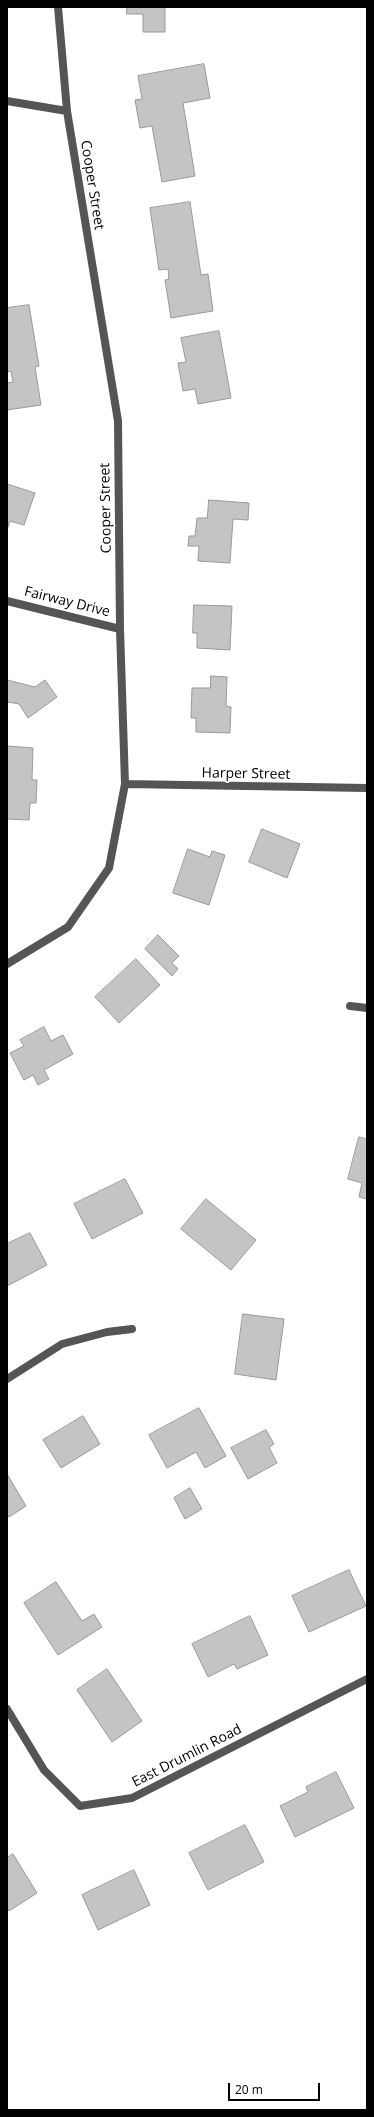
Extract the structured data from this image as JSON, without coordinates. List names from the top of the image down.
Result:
{
  "streets": {
    "street": [
      "Cooper Street",
      "Fairway Drive",
      "Harper Street",
      "East Drumlin Road"
    ]
  },
  "crossings": [
    ["Cooper Street", "Fairway Drive"],
    ["Cooper Street", "Harper Street"]
  ],
  "scale_bar": "20 m"
}
